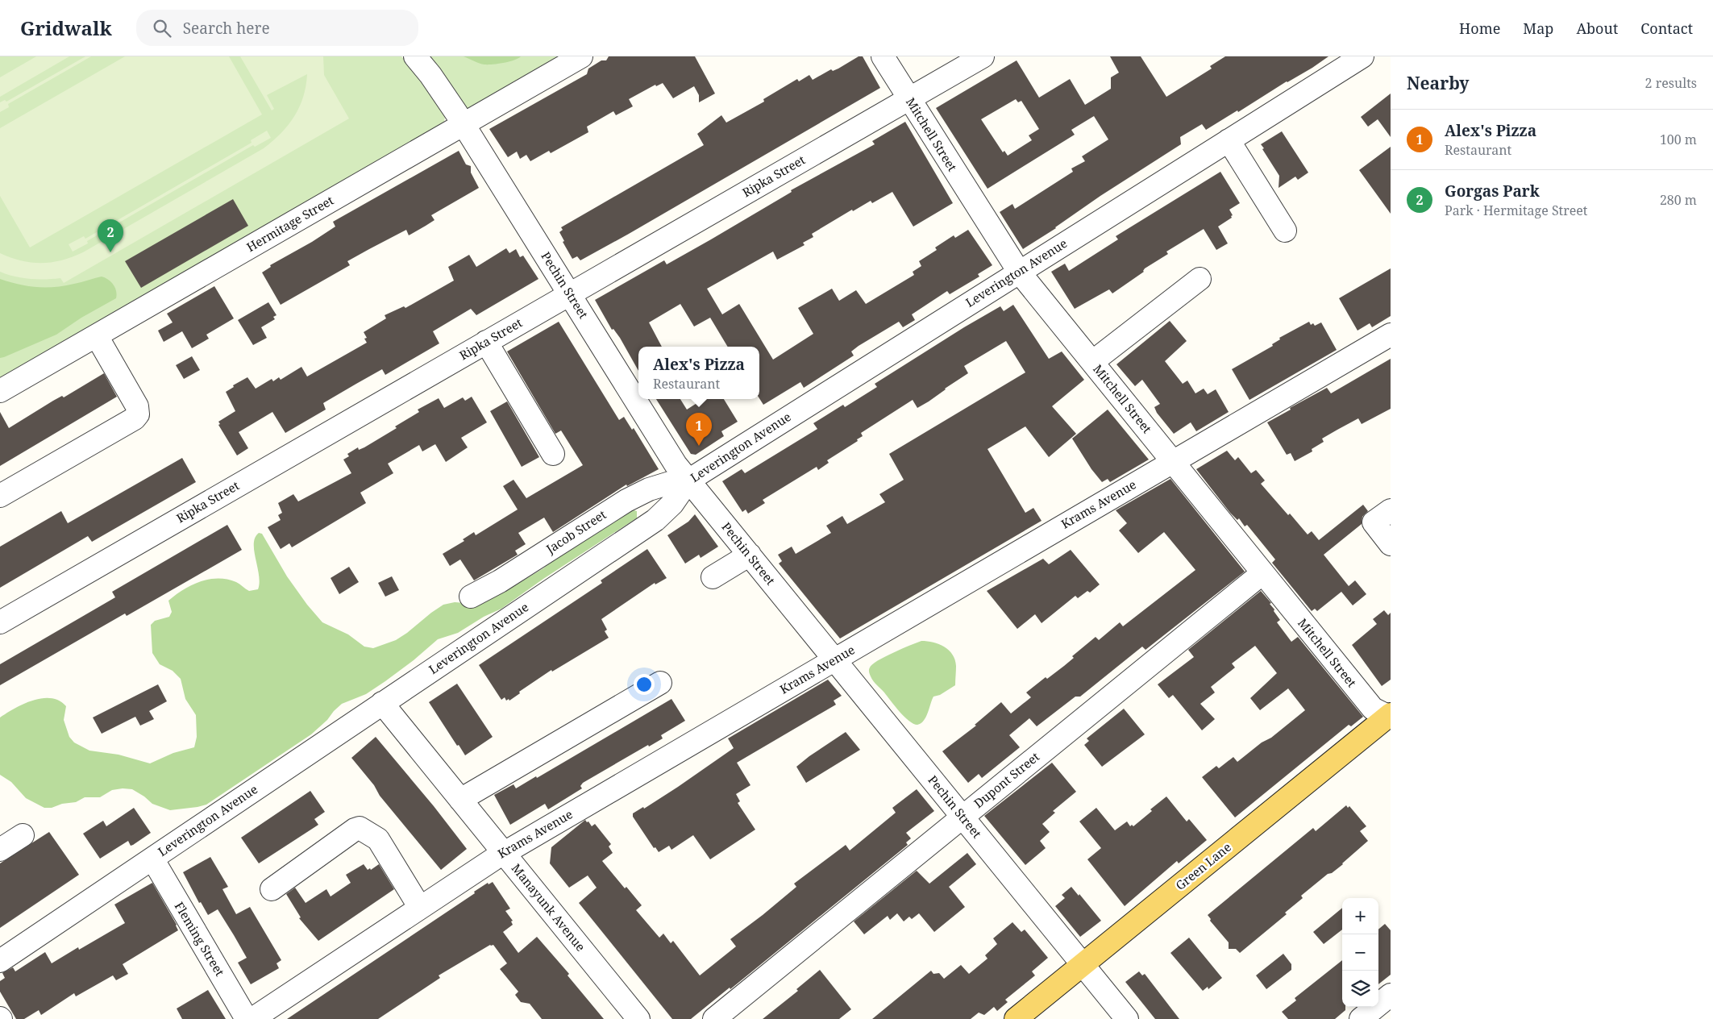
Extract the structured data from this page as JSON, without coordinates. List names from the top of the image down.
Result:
{
  "streets": {
    "main road": ["Green Lane"],
    "street": [
      "Mitchell Street",
      "Ripka Street",
      "Hermitage Street",
      "Leverington Avenue",
      "Pechin Street",
      "Krams Avenue",
      "Jacob Street",
      "Dupont Street",
      "Manayunk Avenue",
      "Fleming Street"
    ]
  },
  "crossings": [
    ["Mitchell Street", "Ripka Street"],
    ["Mitchell Street", "Leverington Avenue"],
    ["Mitchell Street", "Krams Avenue"],
    ["Mitchell Street", "Dupont Street"],
    ["Mitchell Street", "Green Lane"],
    ["Ripka Street", "Pechin Street"],
    ["Hermitage Street", "Pechin Street"],
    ["Leverington Avenue", "Pechin Street"],
    ["Leverington Avenue", "Jacob Street"],
    ["Leverington Avenue", "Manayunk Avenue"],
    ["Leverington Avenue", "Fleming Street"],
    ["Pechin Street", "Krams Avenue"],
    ["Pechin Street", "Jacob Street"],
    ["Pechin Street", "Dupont Street"],
    ["Pechin Street", "Green Lane"],
    ["Krams Avenue", "Manayunk Avenue"]
  ],
  "page": {
    "header": "Gridwalk",
    "search": "Search here",
    "nav": [
      "Home",
      "Map",
      "About",
      "Contact"
    ],
    "heading": ["Nearby", "2 results"],
    "list": [
      {
        "mark": "1",
        "name": "Alex's Pizza",
        "note": "Restaurant",
        "value": "100 m"
      },
      {
        "mark": "2",
        "name": "Gorgas Park",
        "note": "Park · Hermitage Street",
        "value": "280 m"
      }
    ],
    "pins": ["2", "1"],
    "popup": ["Alex's Pizza", "Restaurant"],
    "map_buttons": ["+", "−"]
  }
}
